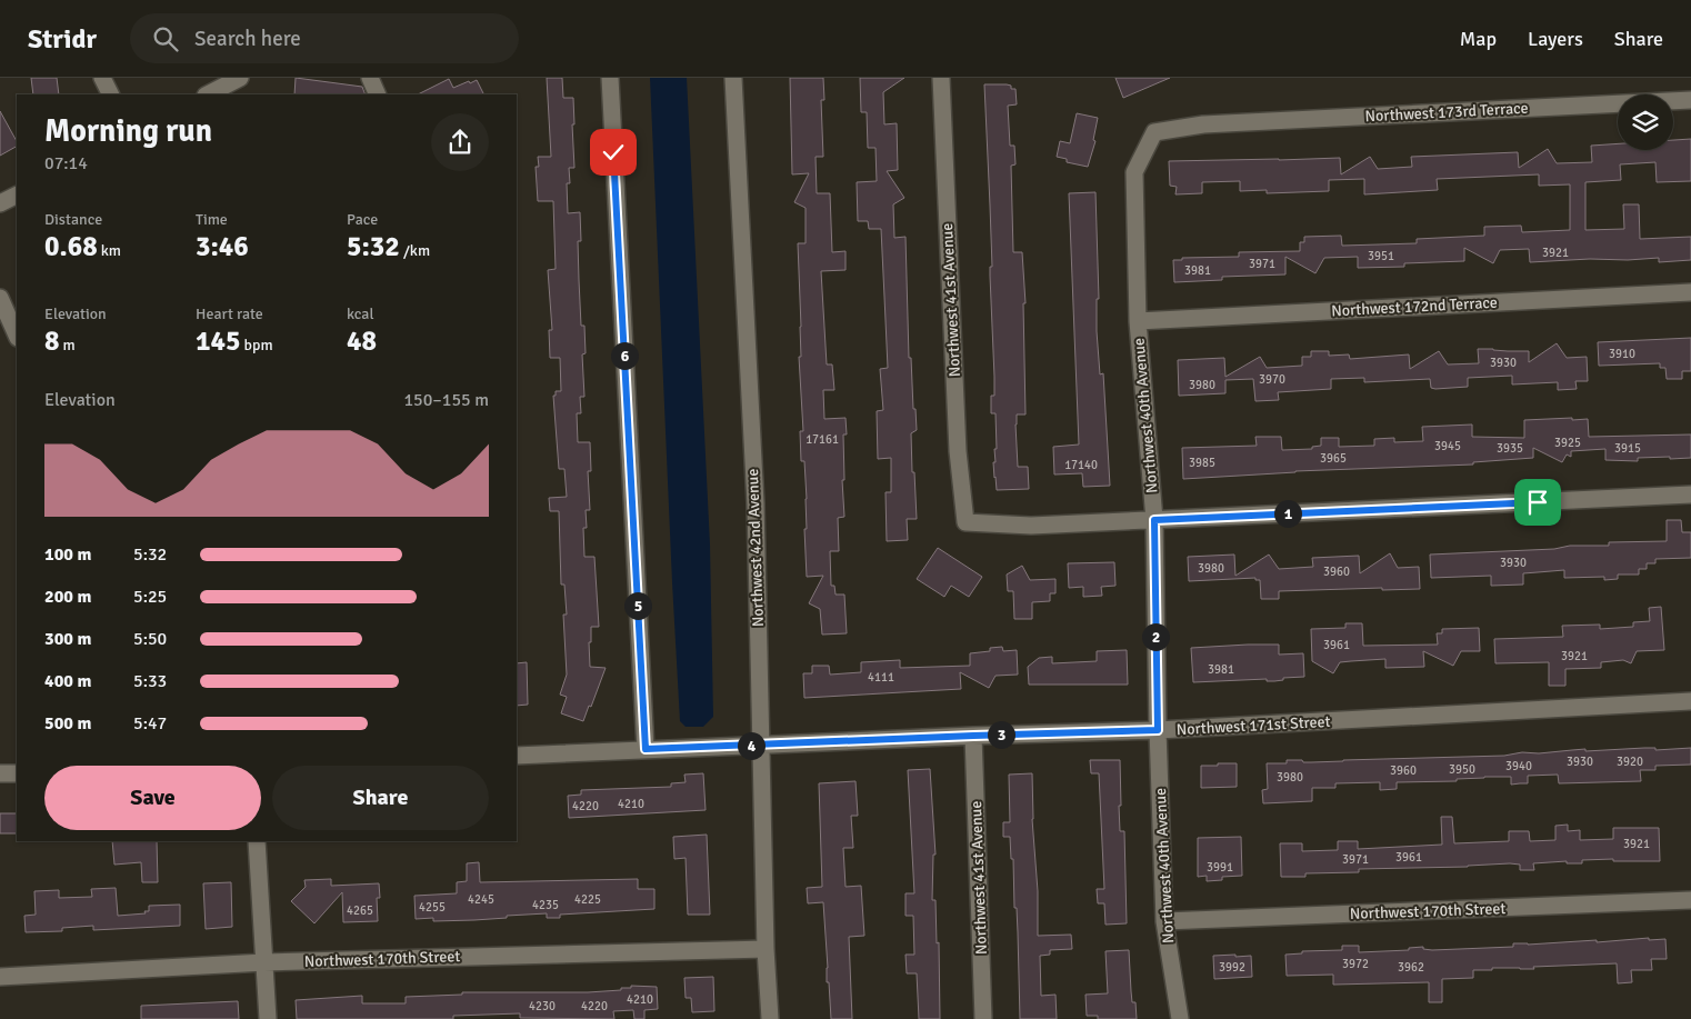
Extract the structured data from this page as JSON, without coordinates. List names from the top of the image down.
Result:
{
  "streets": {
    "street": [
      "Northwest 173rd Terrace",
      "Northwest 41st Avenue",
      "Northwest 172nd Terrace",
      "Northwest 40th Avenue",
      "Northwest 42nd Avenue",
      "Northwest 171st Street",
      "Northwest 170th Street"
    ]
  },
  "crossings": [
    ["Northwest 173rd Terrace", "Northwest 40th Avenue"],
    ["Northwest 41st Avenue", "Northwest 40th Avenue"],
    ["Northwest 41st Avenue", "Northwest 171st Street"],
    ["Northwest 172nd Terrace", "Northwest 40th Avenue"],
    ["Northwest 40th Avenue", "Northwest 171st Street"],
    ["Northwest 40th Avenue", "Northwest 170th Street"],
    ["Northwest 42nd Avenue", "Northwest 171st Street"],
    ["Northwest 42nd Avenue", "Northwest 170th Street"]
  ],
  "house_numbers": [
    "3921",
    "3951",
    "3971",
    "3981",
    "3910",
    "3930",
    "3970",
    "3980",
    "17161",
    "3925",
    "3945",
    "3935",
    "3915",
    "3965",
    "3985",
    "17140",
    "3930",
    "3980",
    "3960",
    "3961",
    "3921",
    "3981",
    "4111",
    "3930",
    "3920",
    "3940",
    "3950",
    "3960",
    "3980",
    "4210",
    "4220",
    "3921",
    "3961",
    "3971",
    "3991",
    "4245",
    "4225",
    "4235",
    "4255",
    "4265",
    "3972",
    "3992",
    "3962",
    "4210",
    "4230",
    "4220"
  ],
  "page": {
    "header": "Stridr",
    "search": "Search here",
    "nav": ["Map", "Layers", "Share"],
    "heading": ["Morning run", "07:14"],
    "stats": [
      ["Distance", "0.68 km"],
      ["Time", "3:46"],
      ["Pace", "5:32 /km"],
      ["Elevation", "8 m"],
      ["Heart rate", "145 bpm"],
      ["kcal", "48"]
    ],
    "pins": [
      "6",
      "1",
      "5",
      "2",
      "3",
      "4"
    ],
    "chart": ["Elevation", "150–155 m"],
    "list": [
      {
        "name": "100 m",
        "note": "5:32"
      },
      {
        "name": "200 m",
        "note": "5:25"
      },
      {
        "name": "300 m",
        "note": "5:50"
      },
      {
        "name": "400 m",
        "note": "5:33"
      },
      {
        "name": "500 m",
        "note": "5:47"
      }
    ],
    "buttons": ["Save", "Share"]
  }
}
